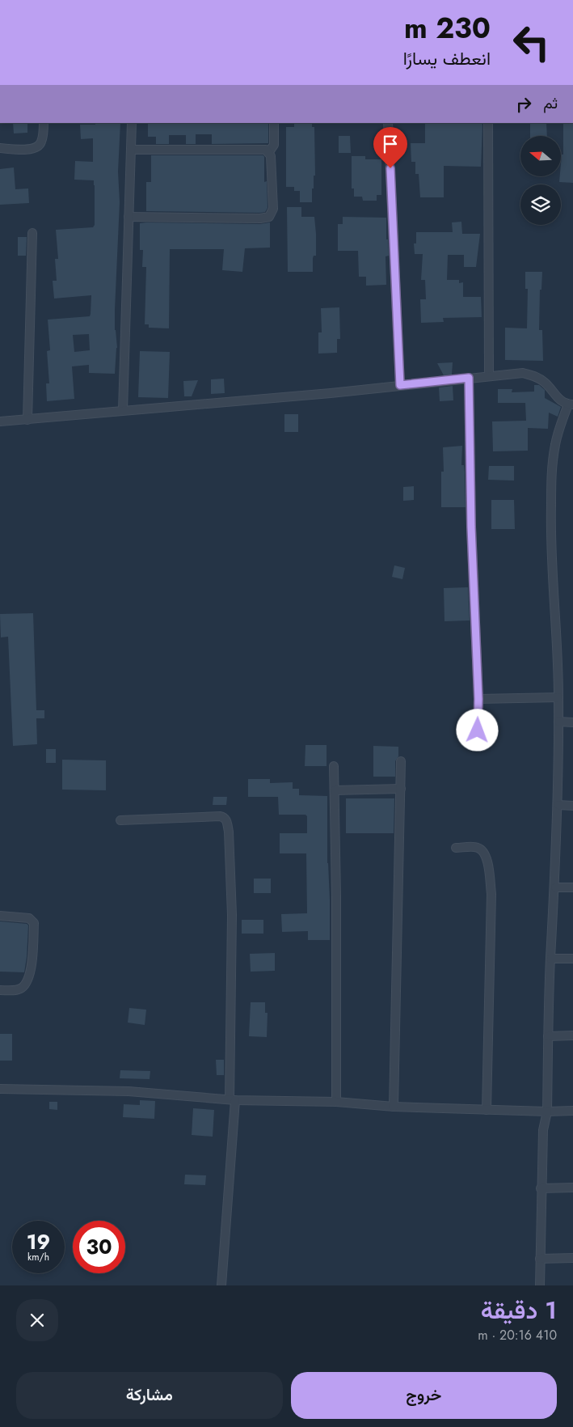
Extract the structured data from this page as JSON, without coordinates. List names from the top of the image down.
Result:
{
  "north": "left",
  "page": {
    "turn": ["230 m", "انعطف يسارًا"],
    "then": "ثم",
    "speed": "19 km/h",
    "limit": "30",
    "heading": ["1 دقيقة", "410 m · 20:16"],
    "buttons": ["خروج", "مشاركة"]
  }
}
